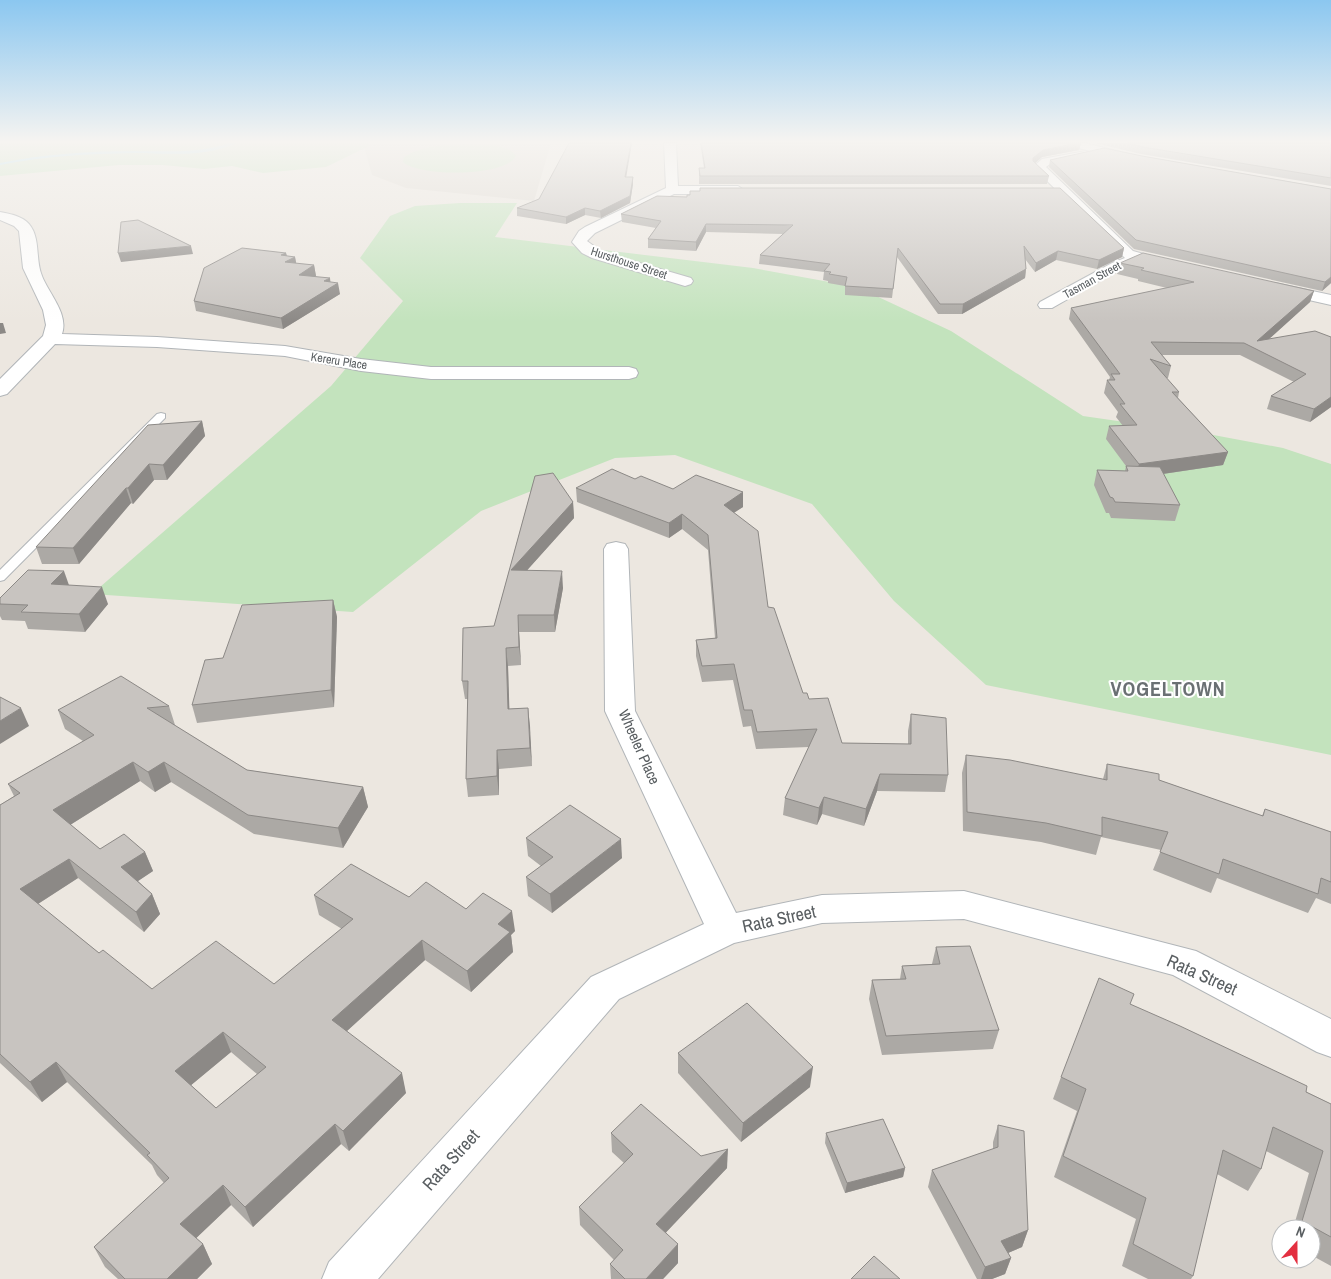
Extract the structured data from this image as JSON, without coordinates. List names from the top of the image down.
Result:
{
  "streets": {
    "street": [
      "Hursthouse Street",
      "Tasman Street",
      "Kereru Place",
      "Wheeler Place",
      "Rata Street"
    ]
  },
  "crossings": [
    ["Wheeler Place", "Rata Street"]
  ],
  "districts": ["VOGELTOWN"],
  "north": "top"
}
